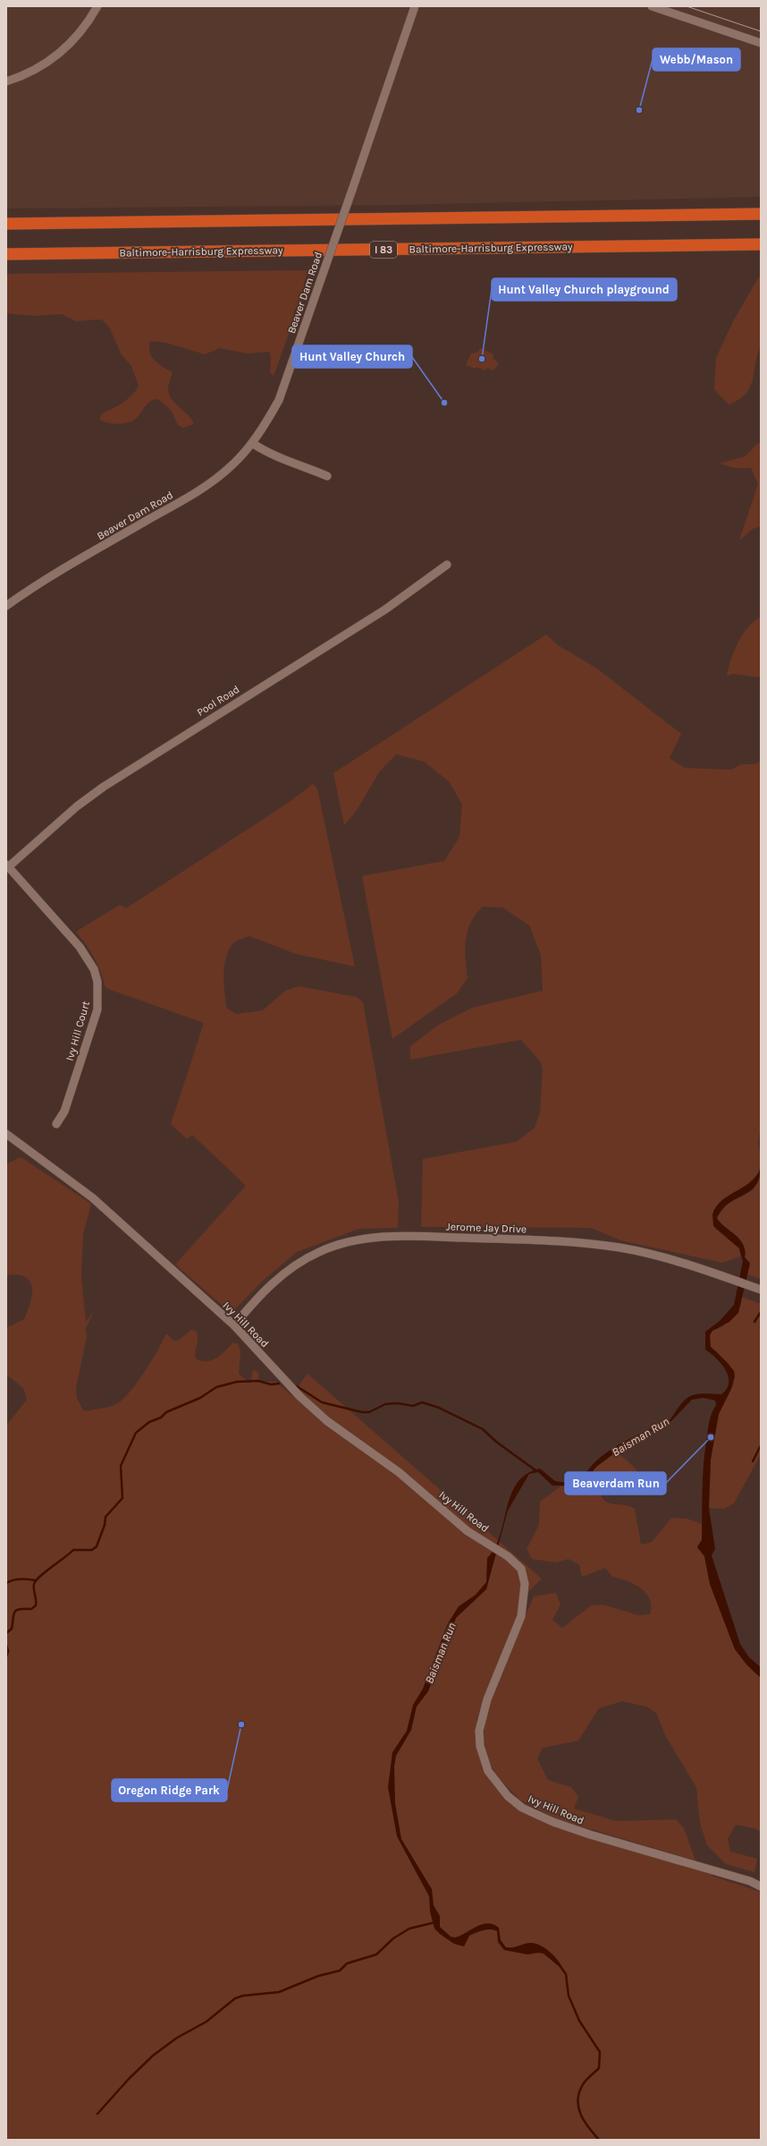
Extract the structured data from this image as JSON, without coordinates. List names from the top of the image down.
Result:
{
  "streets": {
    "highway": ["Baltimore-Harrisburg Expressway", "I 83"],
    "street": [
      "Beaver Dam Road",
      "Pool Road",
      "Ivy Hill Court",
      "Jerome Jay Drive",
      "Ivy Hill Road"
    ]
  },
  "crossings": [
    ["Pool Road", "Ivy Hill Court"],
    ["Jerome Jay Drive", "Ivy Hill Road"]
  ],
  "water": ["Baisman Run"],
  "places": [
    "Webb/Mason",
    "Hunt Valley Church playground",
    "Hunt Valley Church",
    "Beaverdam Run",
    "Oregon Ridge Park"
  ]
}
